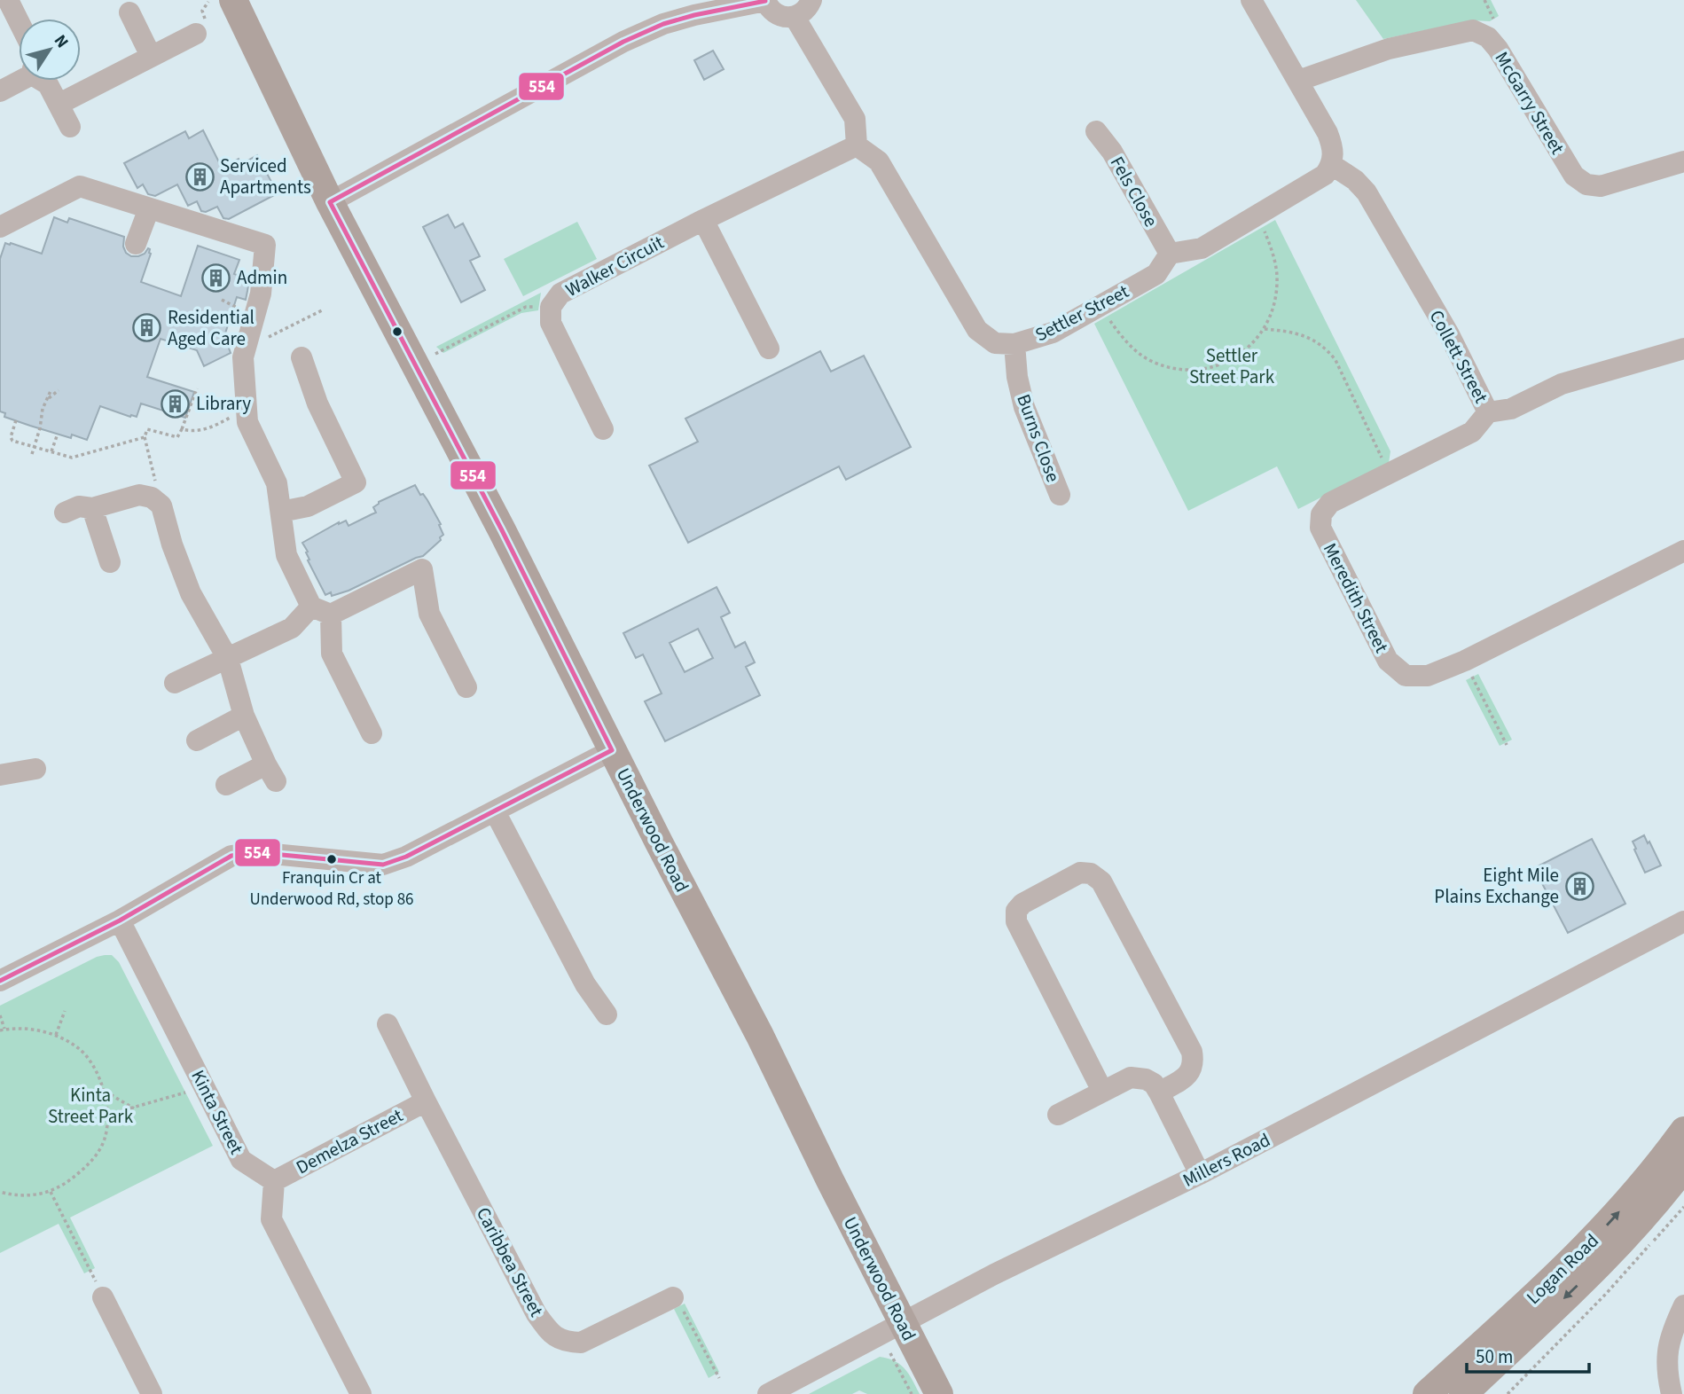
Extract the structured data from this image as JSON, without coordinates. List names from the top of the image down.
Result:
{
  "streets": {
    "main road": ["Underwood Road", "Logan Road"],
    "street": [
      "McGarry Street",
      "Fels Close",
      "Walker Circuit",
      "Settler Street",
      "Collett Street",
      "Burns Close",
      "Meredith Street",
      "Kinta Street",
      "Demelza Street",
      "Millers Road",
      "Caribbea Street"
    ]
  },
  "crossings": [
    ["Fels Close", "Settler Street"],
    ["Walker Circuit", "Settler Street"],
    ["Settler Street", "Burns Close"],
    ["Collett Street", "Meredith Street"],
    ["Underwood Road", "Millers Road"],
    ["Kinta Street", "Demelza Street"],
    ["Demelza Street", "Caribbea Street"]
  ],
  "parks": ["Settler Street Park", "Kinta Street Park"],
  "places": {
    "building": [
      "Serviced Apartments",
      "Admin",
      "Residential Aged Care",
      "Library",
      "Eight Mile Plains Exchange"
    ],
    "other": ["Franquin Cr at Underwood Rd, stop 86"]
  },
  "lines": ["transit line 554"],
  "scale_bar": "50 m",
  "north": "top right"
}
